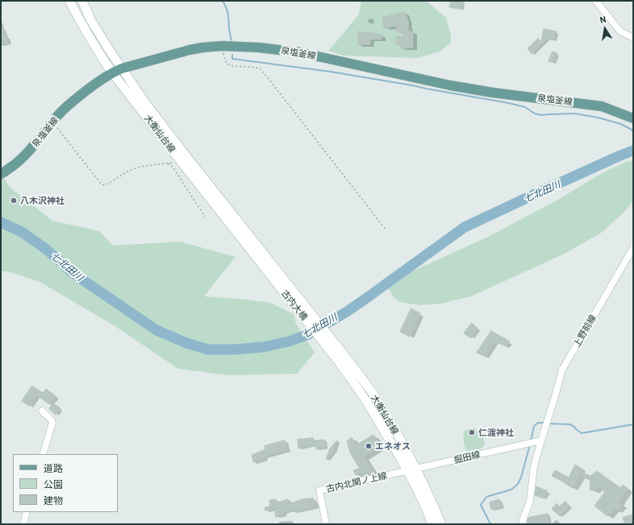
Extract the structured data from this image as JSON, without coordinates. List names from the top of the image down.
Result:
{
  "streets": {
    "main road": ["泉塩釜線", "大衡仙台線", "古内大橋"],
    "street": ["上野前線", "掘田線", "古内北関ノ上線"]
  },
  "crossings": [
    ["泉塩釜線", "大衡仙台線"],
    ["大衡仙台線", "古内大橋"],
    ["大衡仙台線", "掘田線"],
    ["大衡仙台線", "古内北関ノ上線"],
    ["上野前線", "掘田線"],
    ["掘田線", "古内北関ノ上線"]
  ],
  "water": ["七北田川"],
  "places": ["八木沢神社", "仁渡神社", "エネオス"],
  "legend": ["道路", "公園", "建物"],
  "north": "top"
}
